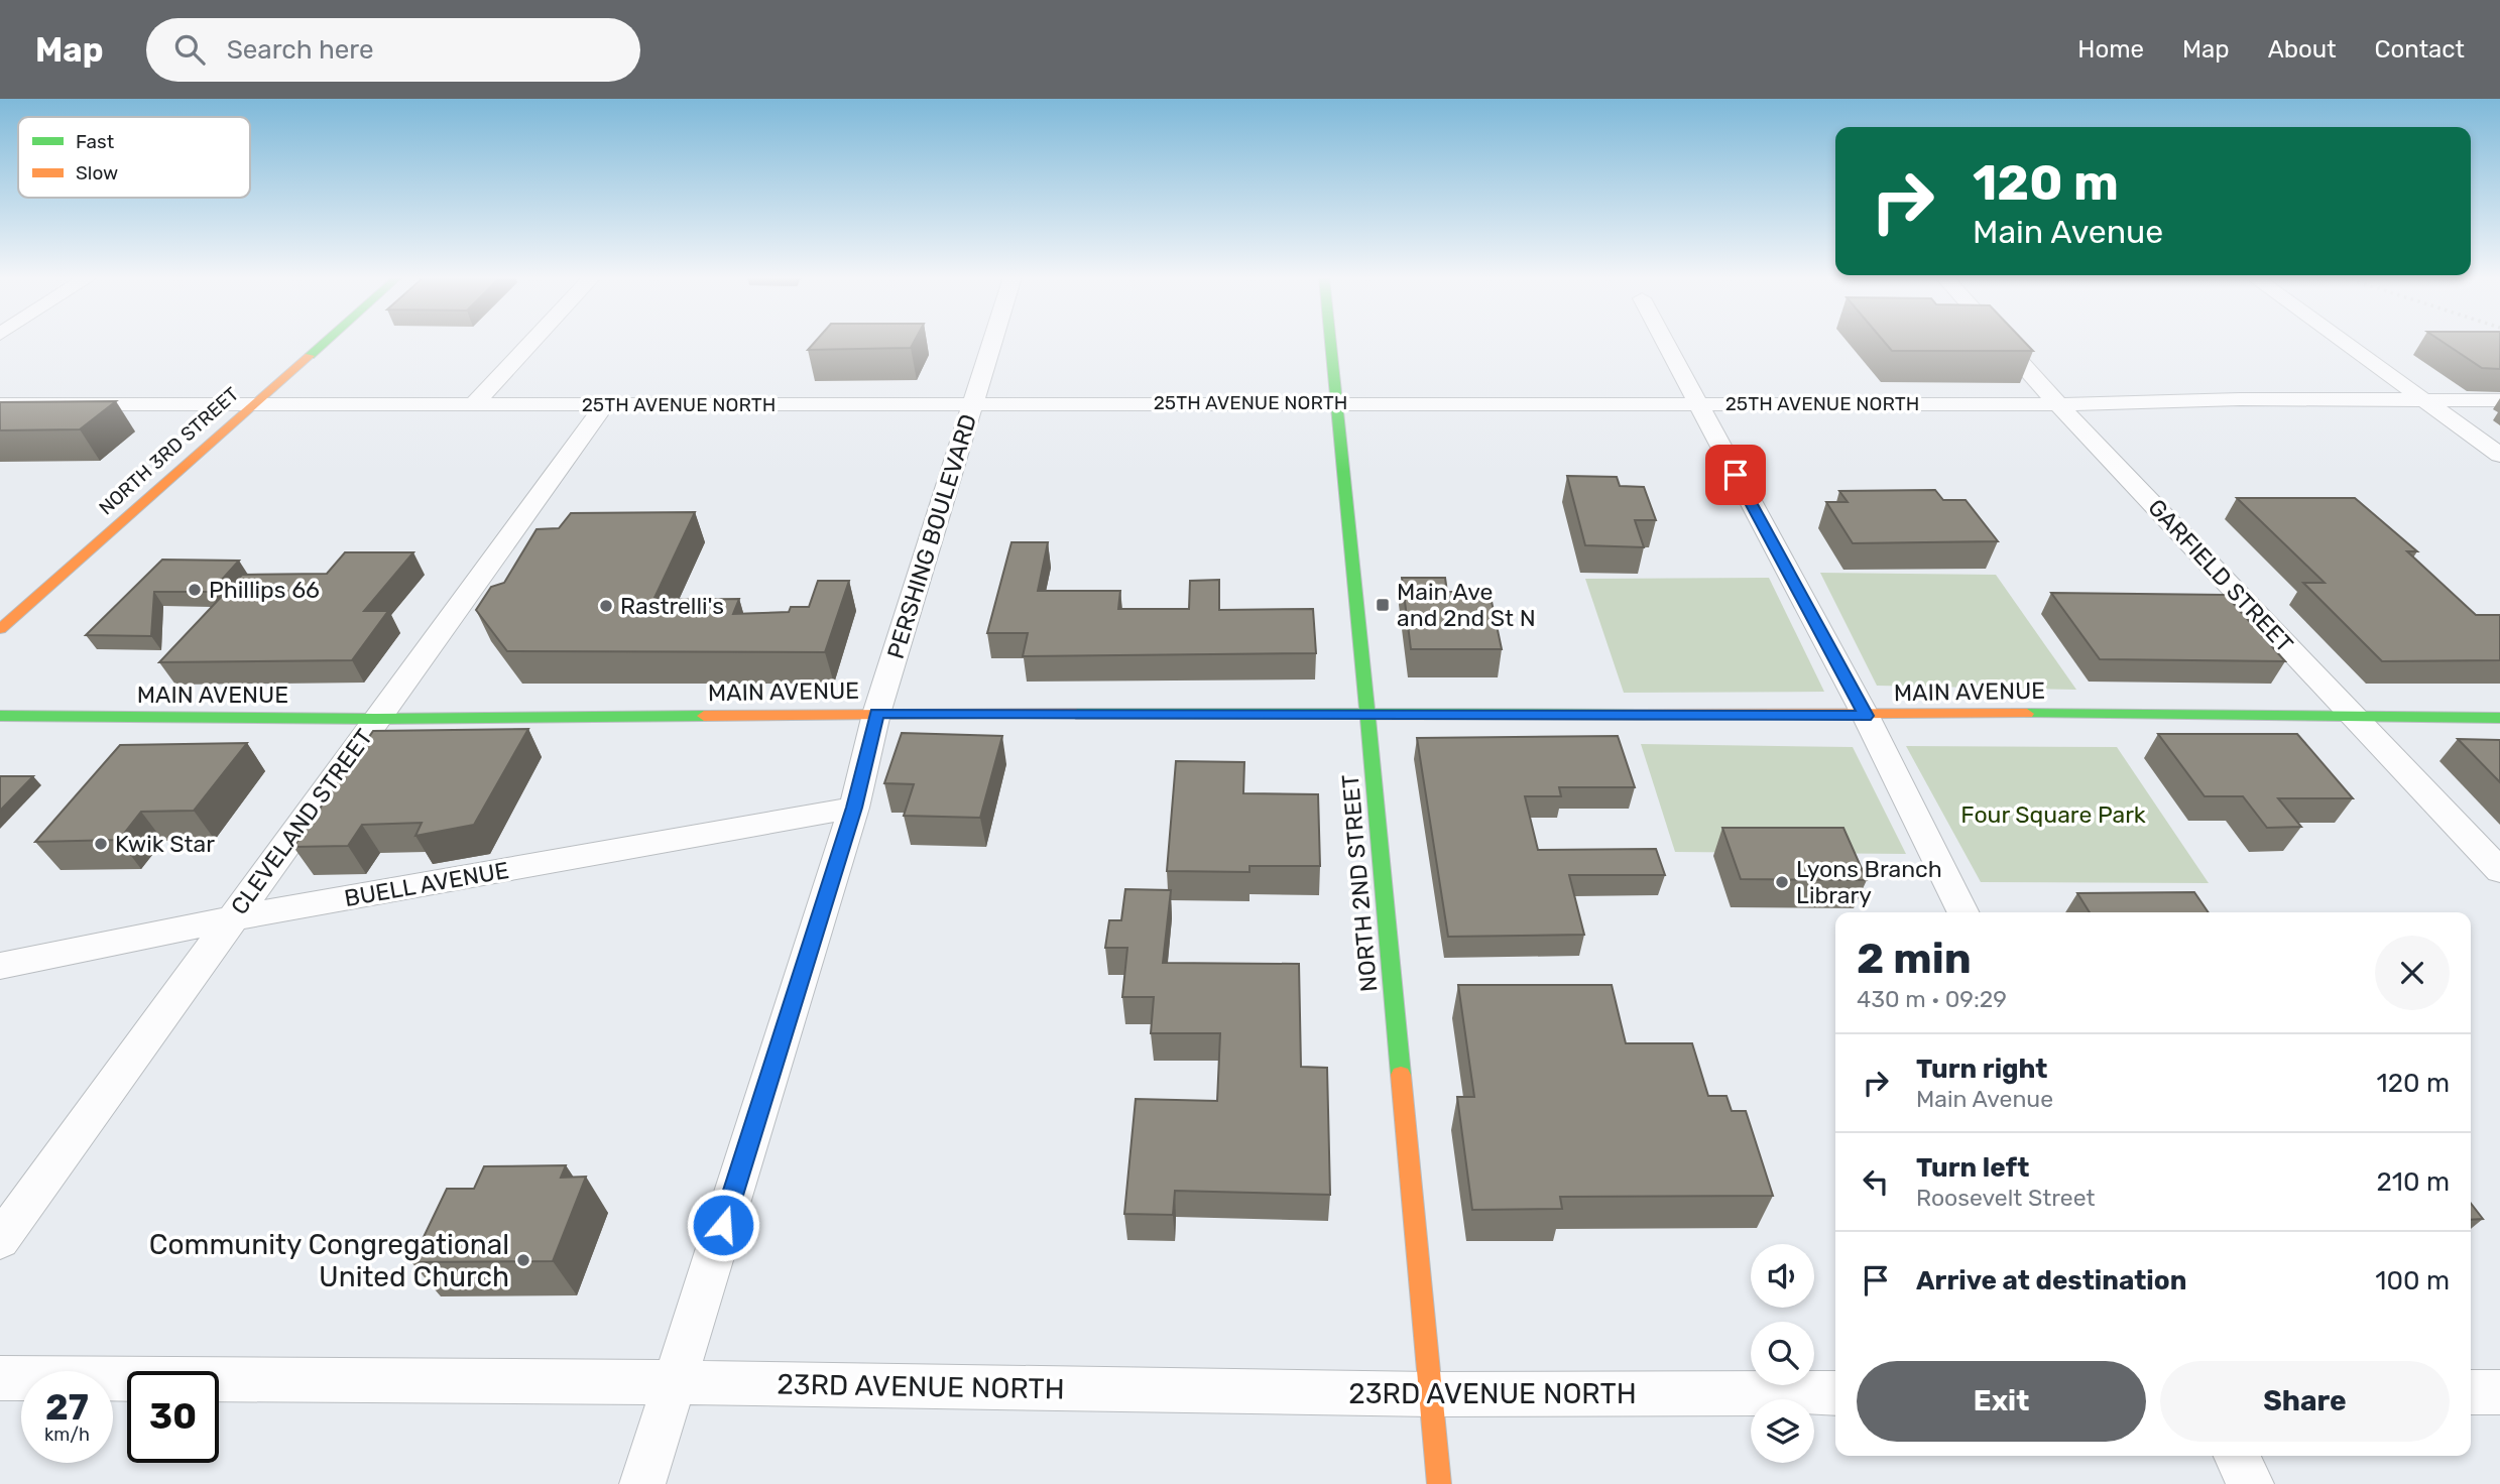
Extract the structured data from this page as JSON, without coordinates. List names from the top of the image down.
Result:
{
  "streets": {
    "main road": ["NORTH 3RD STREET", "MAIN AVENUE", "NORTH 2ND STREET"],
    "street": [
      "25TH AVENUE NORTH",
      "PERSHING BOULEVARD",
      "GARFIELD STREET",
      "CLEVELAND STREET",
      "BUELL AVENUE",
      "23RD AVENUE NORTH"
    ]
  },
  "crossings": [
    ["25TH AVENUE NORTH", "NORTH 3RD STREET"],
    ["25TH AVENUE NORTH", "PERSHING BOULEVARD"],
    ["25TH AVENUE NORTH", "GARFIELD STREET"],
    ["25TH AVENUE NORTH", "CLEVELAND STREET"],
    ["25TH AVENUE NORTH", "NORTH 2ND STREET"],
    ["PERSHING BOULEVARD", "MAIN AVENUE"],
    ["PERSHING BOULEVARD", "BUELL AVENUE"],
    ["PERSHING BOULEVARD", "23RD AVENUE NORTH"],
    ["GARFIELD STREET", "MAIN AVENUE"],
    ["MAIN AVENUE", "CLEVELAND STREET"],
    ["MAIN AVENUE", "NORTH 2ND STREET"],
    ["CLEVELAND STREET", "BUELL AVENUE"],
    ["NORTH 2ND STREET", "23RD AVENUE NORTH"]
  ],
  "parks": ["Four Square Park"],
  "places": {
    "other": [
      "Phillips 66",
      "Rastrelli's",
      "Kwik Star",
      "Lyons Branch Library",
      "Community Congregational United Church"
    ],
    "transit": ["Main Ave and 2nd St N"]
  },
  "legend": ["Fast", "Slow"],
  "page": {
    "header": "Map",
    "search": "Search here",
    "nav": [
      "Home",
      "Map",
      "About",
      "Contact"
    ],
    "turn": ["120 m", "Main Avenue"],
    "heading": ["2 min", "430 m · 09:29"],
    "list": [
      {
        "name": "Turn right",
        "note": "Main Avenue",
        "value": "120 m"
      },
      {
        "name": "Turn left",
        "note": "Roosevelt Street",
        "value": "210 m"
      },
      {
        "name": "Arrive at destination",
        "value": "100 m"
      }
    ],
    "buttons": ["Exit", "Share"],
    "speed": "27 km/h",
    "limit": "30"
  }
}
